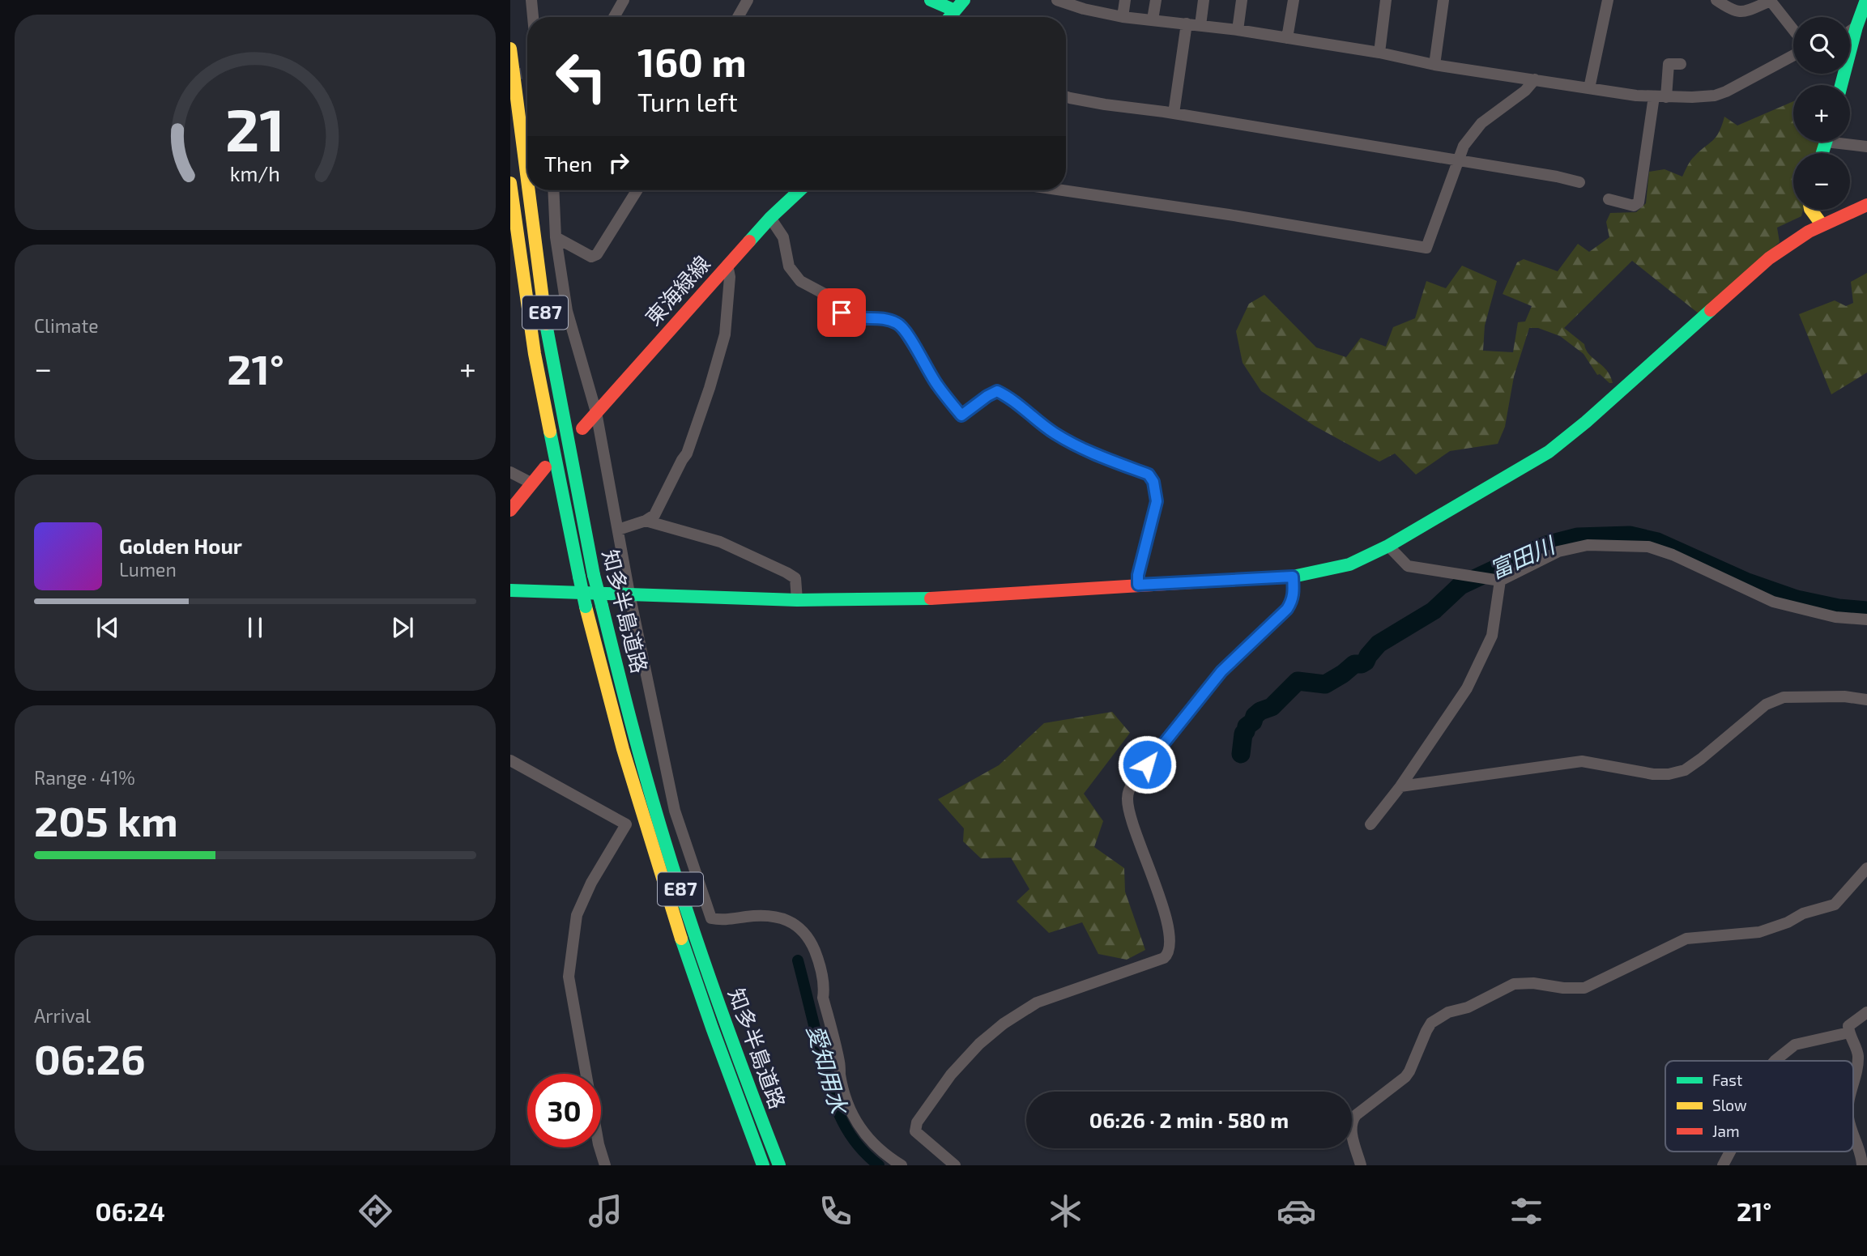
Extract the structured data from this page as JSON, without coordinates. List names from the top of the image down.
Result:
{
  "streets": {
    "main road": ["東海緑線", "E87", "知多半島道路"]
  },
  "water": ["富田川", "愛知用水"],
  "legend": ["Fast", "Slow", "Jam"],
  "page": {
    "map_buttons": ["+", "−"],
    "turn": ["160 m", "Turn left"],
    "then": "Then",
    "tile": [
      "Climate",
      ["Range · 41%", "205 km"],
      ["Arrival", "06:26"]
    ],
    "heat": ["−", "21°", "+"],
    "song": ["Golden Hour", "Lumen"],
    "limit": "30",
    "trip": "06:26 · 2 min · 580 m",
    "tabs": ["06:24", "21°"],
    "gauge": ["21", "km/h"]
  }
}
